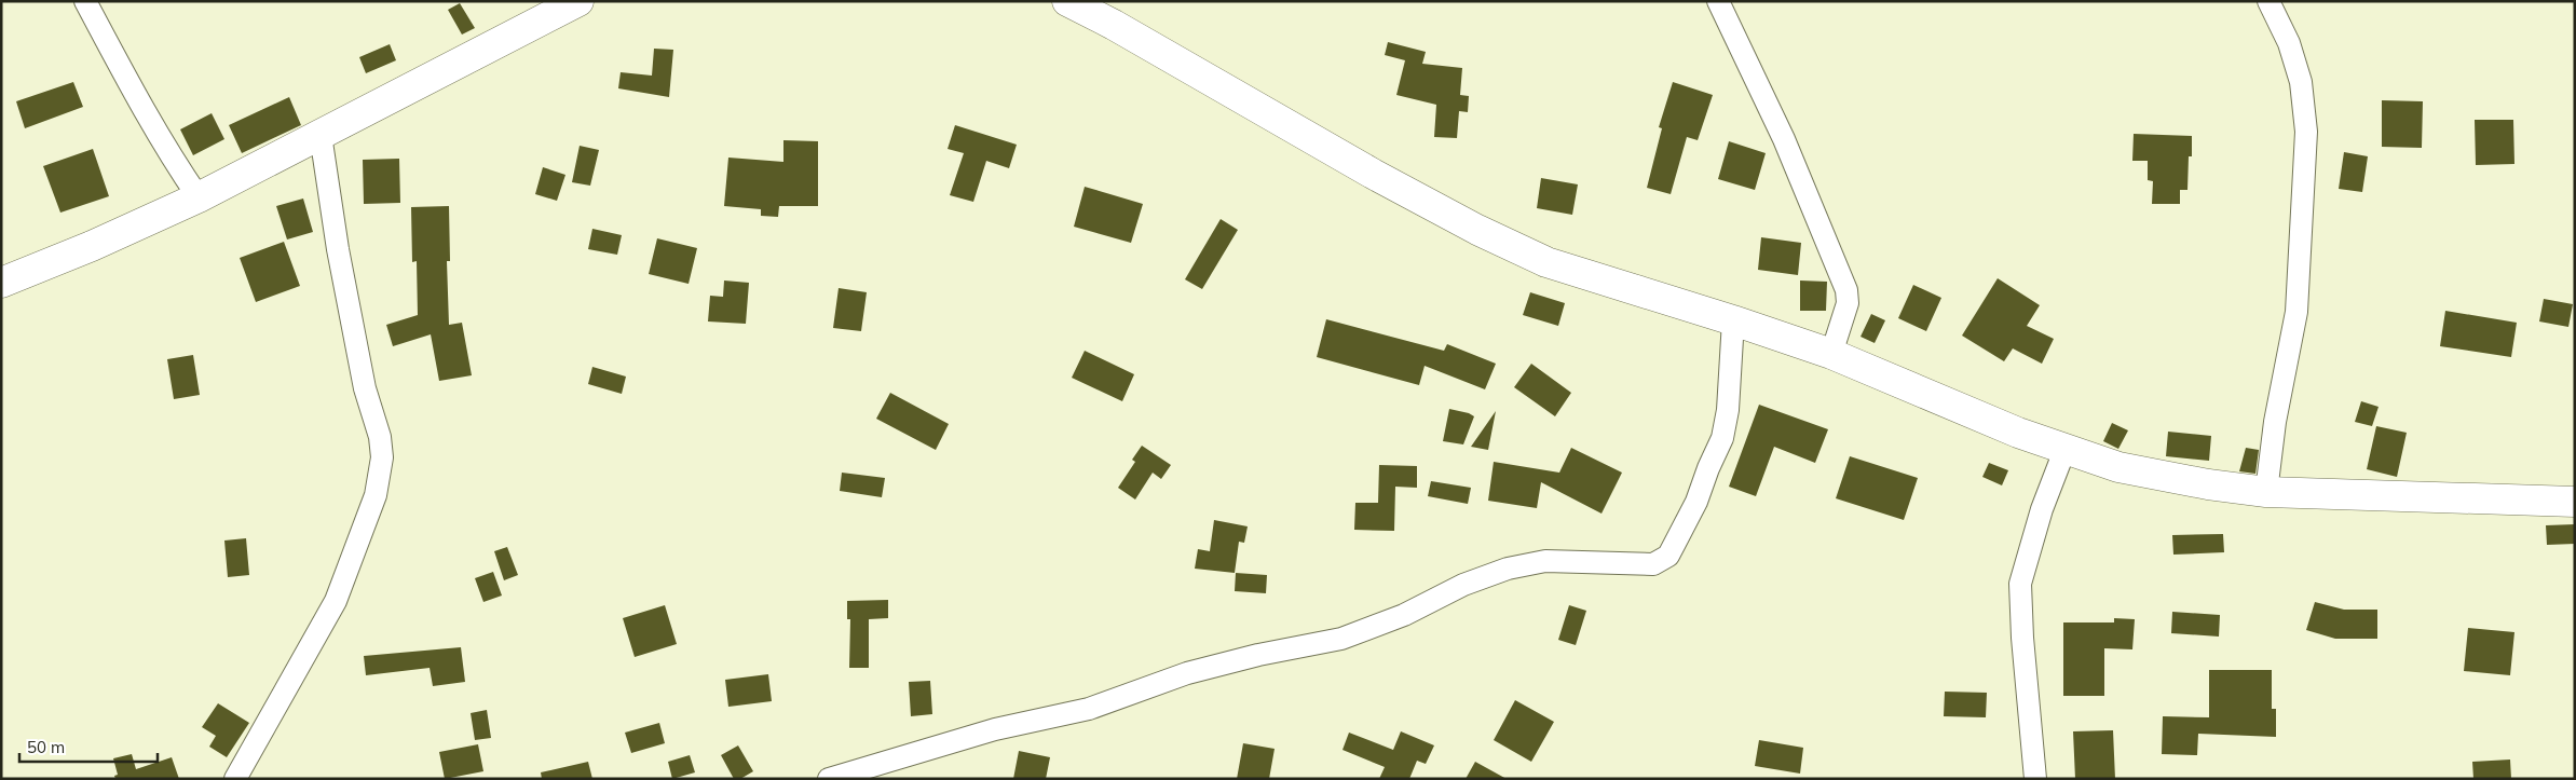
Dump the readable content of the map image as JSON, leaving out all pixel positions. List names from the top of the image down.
{
  "scale_bar": "50 m"
}
